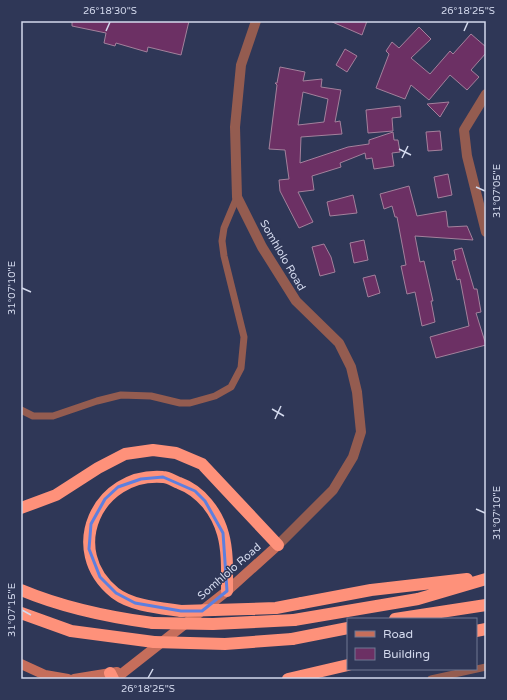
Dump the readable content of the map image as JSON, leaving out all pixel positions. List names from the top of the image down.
{
  "streets": {
    "main road": ["Somhlolo Road"]
  },
  "legend": ["Road", "Building"],
  "coordinates": [
    "26°18'30\"S",
    "26°18'25\"S",
    "31°07'05\"E",
    "31°07'10\"E",
    "31°07'15\"E"
  ]
}
